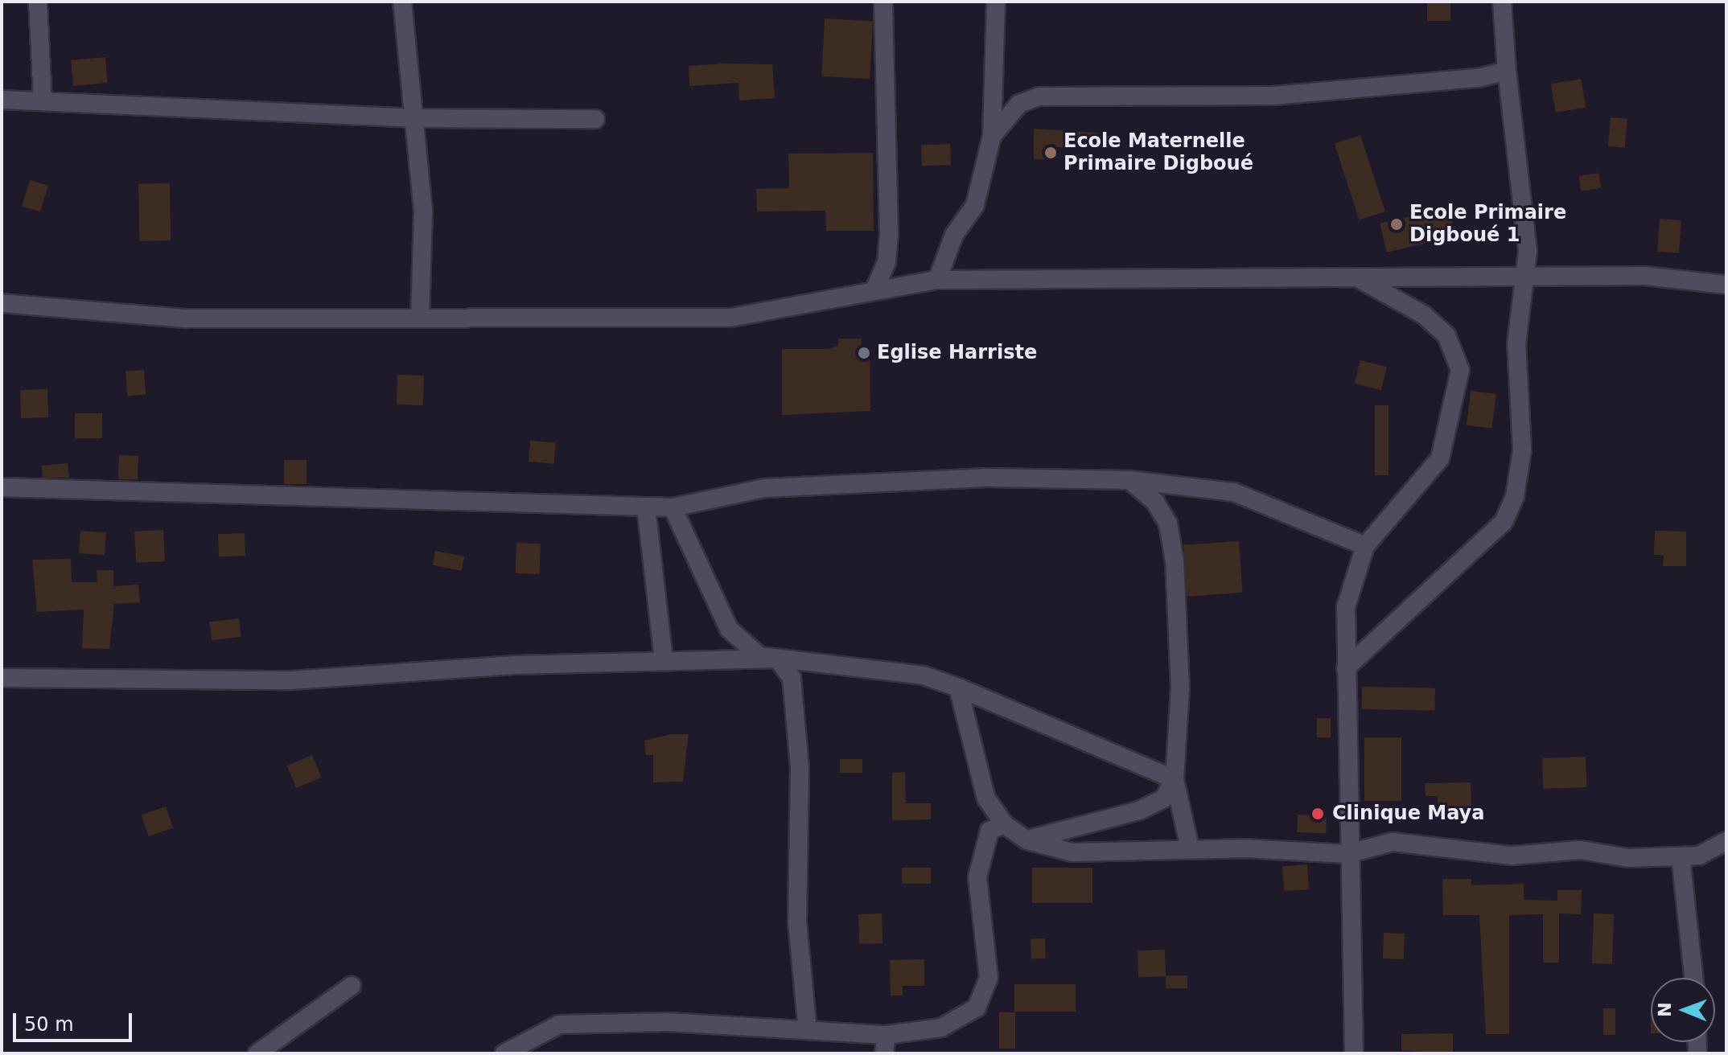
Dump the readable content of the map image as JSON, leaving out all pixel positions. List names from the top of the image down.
{
  "places": [
    "Ecole Maternelle Primaire Digboué",
    "Ecole Primaire Digboué 1",
    "Eglise Harriste",
    "Clinique Maya"
  ],
  "scale_bar": "50 m",
  "north": "left"
}
